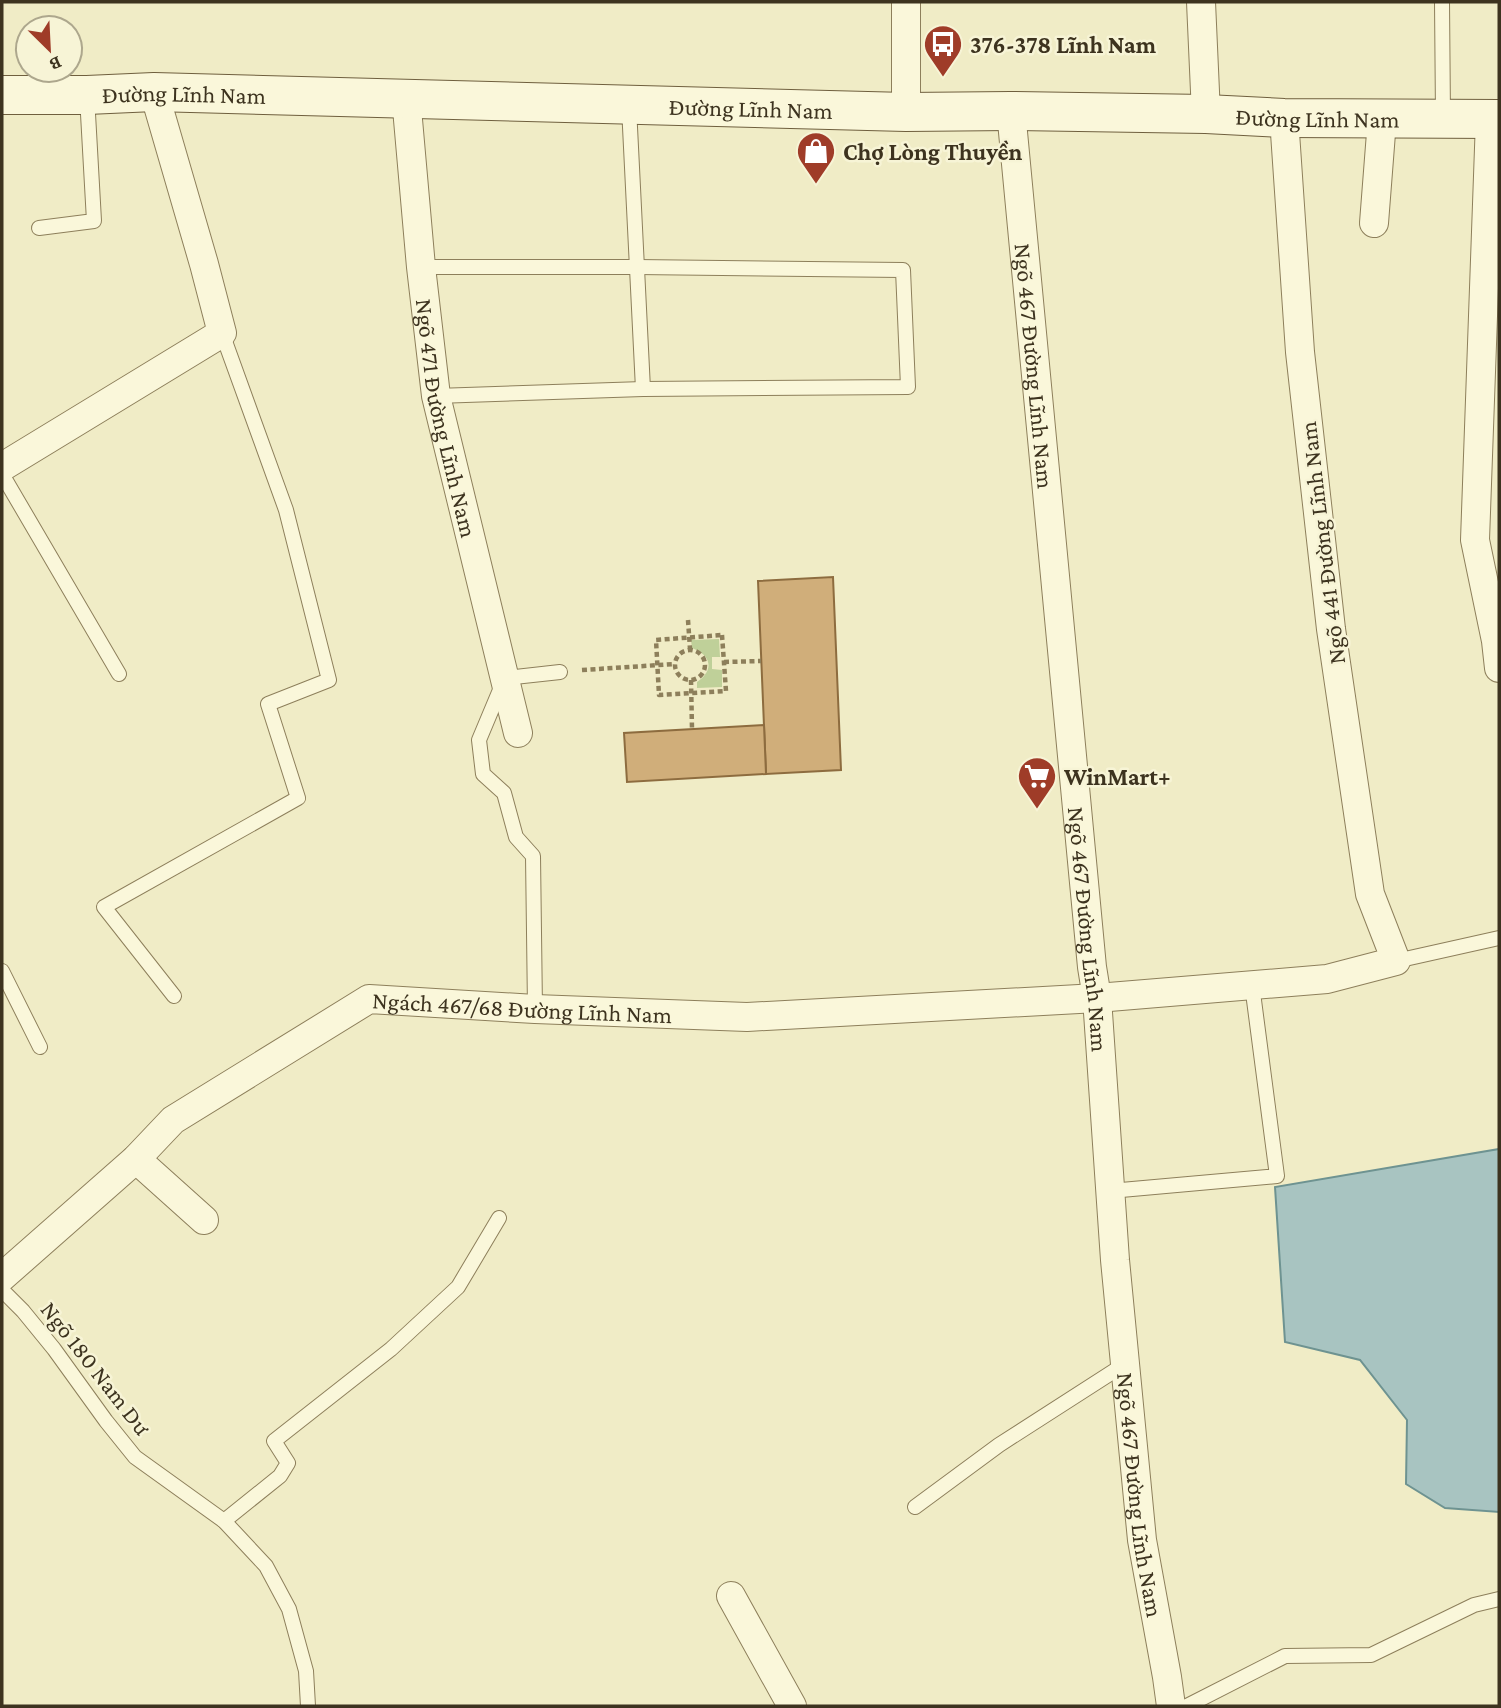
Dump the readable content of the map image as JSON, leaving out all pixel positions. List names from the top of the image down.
{
  "streets": {
    "main road": ["Đường Lĩnh Nam"],
    "street": [
      "Ngõ 467 Đường Lĩnh Nam",
      "Ngõ 471 Đường Lĩnh Nam",
      "Ngõ 441 Đường Lĩnh Nam",
      "Ngách 467/68 Đường Lĩnh Nam"
    ],
    "lane": ["Ngõ 180 Nam Dư"]
  },
  "crossings": [
    ["Đường Lĩnh Nam", "Ngõ 467 Đường Lĩnh Nam"],
    ["Đường Lĩnh Nam", "Ngõ 471 Đường Lĩnh Nam"],
    ["Đường Lĩnh Nam", "Ngõ 441 Đường Lĩnh Nam"],
    ["Ngõ 467 Đường Lĩnh Nam", "Ngách 467/68 Đường Lĩnh Nam"],
    ["Ngõ 441 Đường Lĩnh Nam", "Ngách 467/68 Đường Lĩnh Nam"]
  ],
  "places": {
    "bus stop": ["376-378 Lĩnh Nam"],
    "shop": ["Chợ Lòng Thuyền"],
    "supermarket": ["WinMart+"]
  },
  "north": "bottom right"
}
